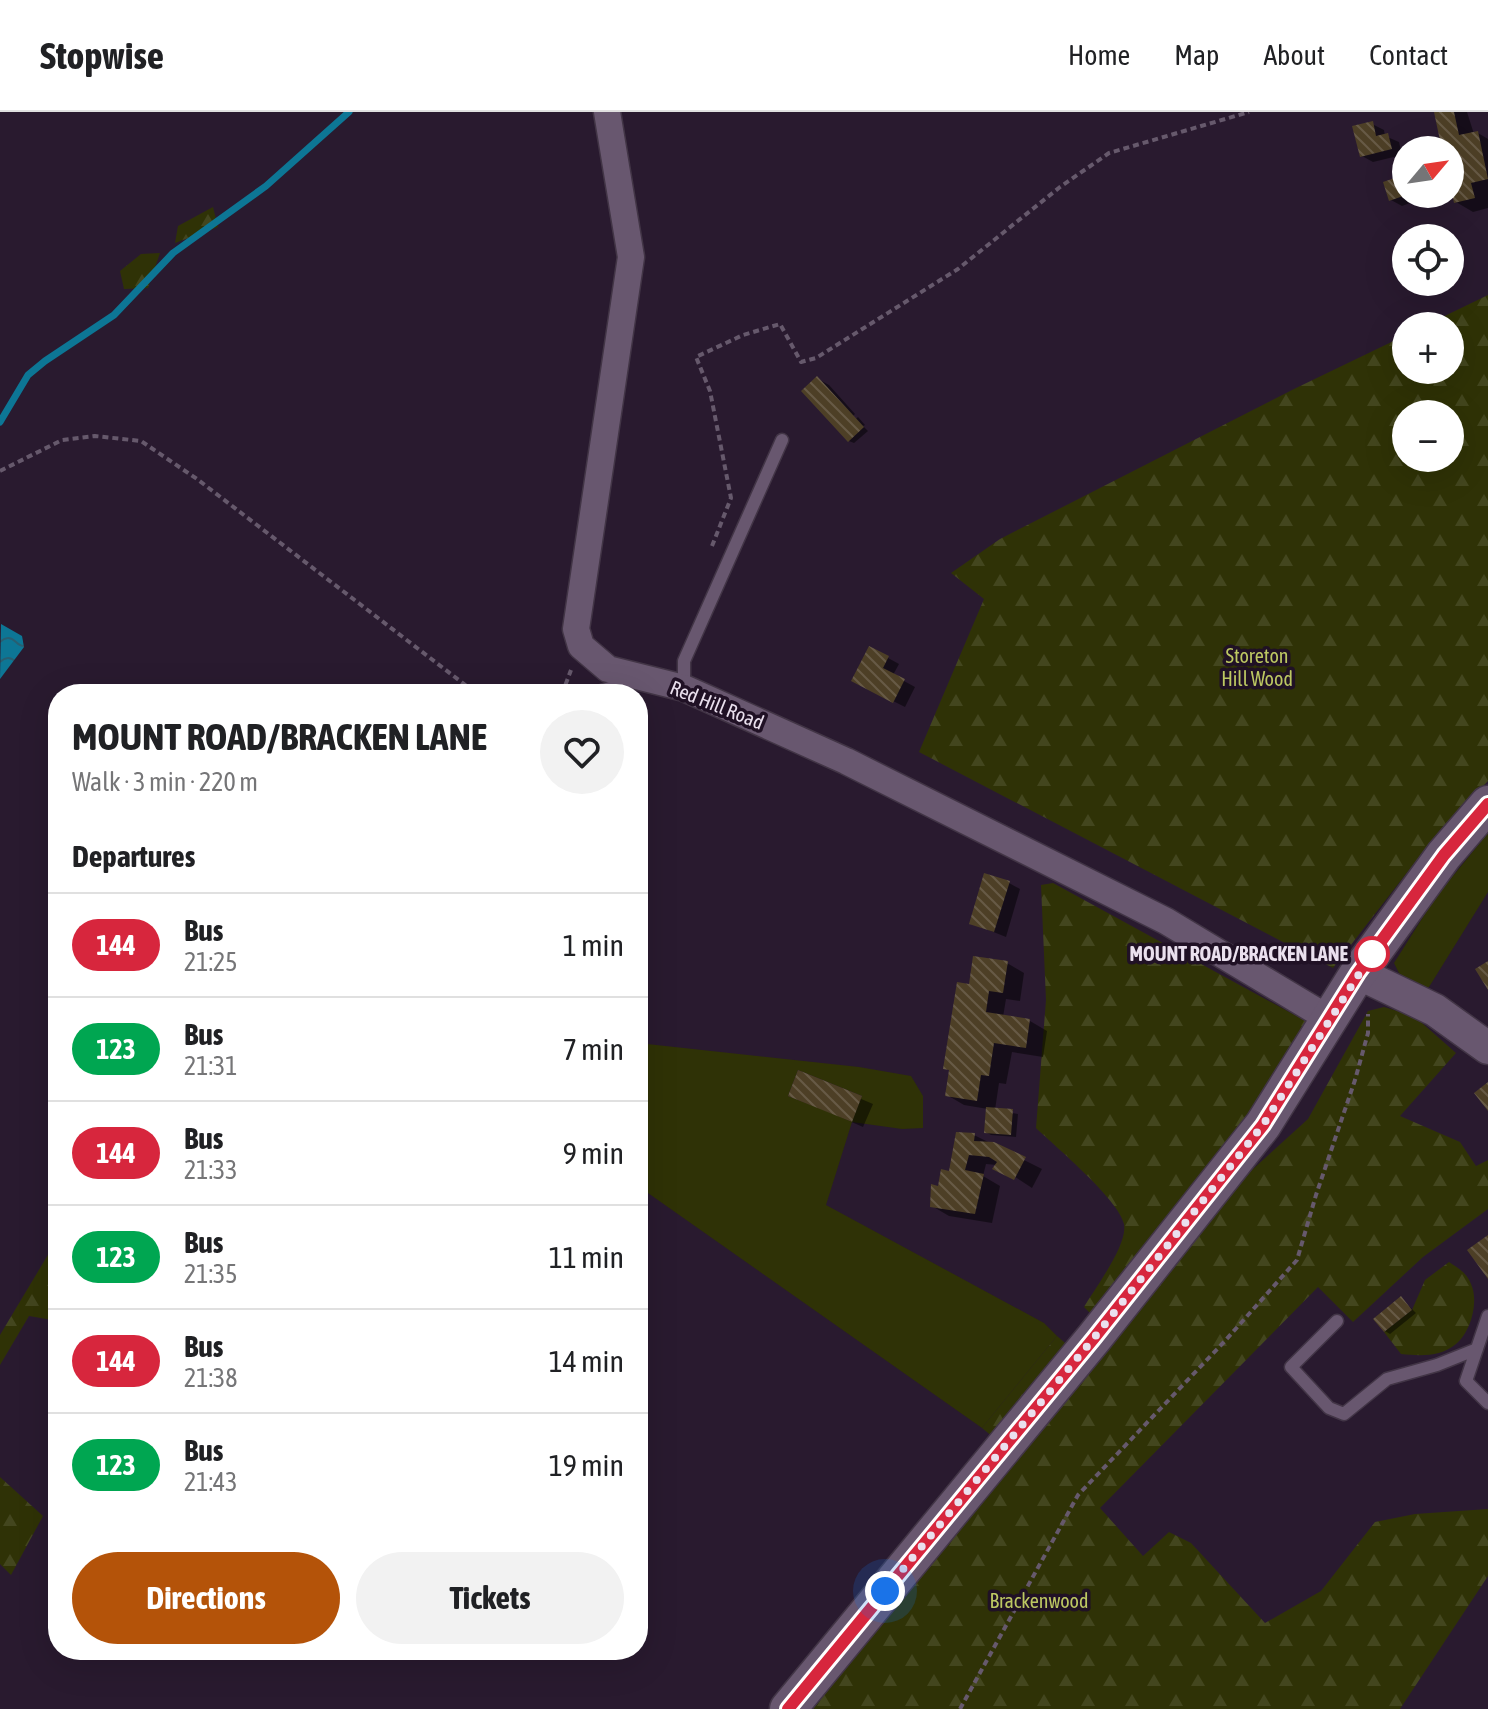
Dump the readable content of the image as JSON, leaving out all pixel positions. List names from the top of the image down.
{
  "streets": {
    "street": ["Red Hill Road"]
  },
  "parks": ["Storeton Hill Wood", "Brackenwood"],
  "places": ["MOUNT ROAD/BRACKEN LANE"],
  "lines": ["bus line 144"],
  "north": "top right",
  "page": {
    "header": "Stopwise",
    "nav": [
      "Home",
      "Map",
      "About",
      "Contact"
    ],
    "map_buttons": ["+", "−"],
    "heading": [
      ["MOUNT ROAD/BRACKEN LANE", "Walk · 3 min · 220 m"],
      "Departures"
    ],
    "list": [
      {
        "mark": "144",
        "name": "Bus",
        "note": "21:25",
        "value": "1 min"
      },
      {
        "mark": "123",
        "name": "Bus",
        "note": "21:31",
        "value": "7 min"
      },
      {
        "mark": "144",
        "name": "Bus",
        "note": "21:33",
        "value": "9 min"
      },
      {
        "mark": "123",
        "name": "Bus",
        "note": "21:35",
        "value": "11 min"
      },
      {
        "mark": "144",
        "name": "Bus",
        "note": "21:38",
        "value": "14 min"
      },
      {
        "mark": "123",
        "name": "Bus",
        "note": "21:43",
        "value": "19 min"
      }
    ],
    "buttons": ["Directions", "Tickets"]
  }
}
